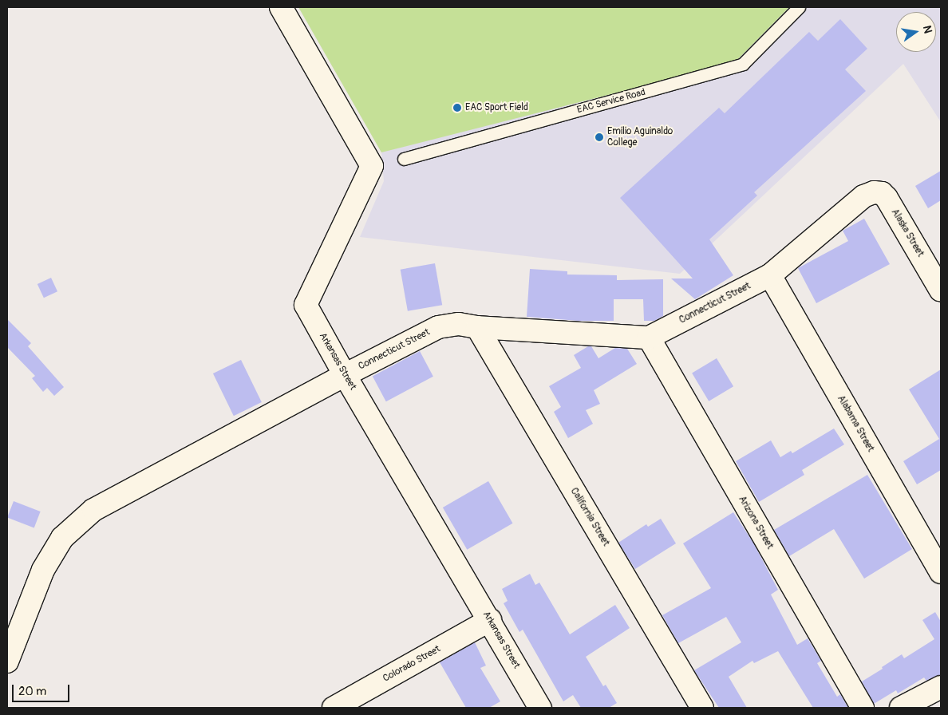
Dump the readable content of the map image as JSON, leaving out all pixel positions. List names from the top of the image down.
{
  "streets": {
    "street": [
      "Alaska Street",
      "Connecticut Street",
      "Arkansas Street",
      "Alabama Street",
      "California Street",
      "Arizona Street",
      "Colorado Street"
    ],
    "lane": ["EAC Service Road"]
  },
  "crossings": [
    ["Alaska Street", "Connecticut Street"],
    ["Connecticut Street", "Arkansas Street"],
    ["Connecticut Street", "Alabama Street"],
    ["Connecticut Street", "California Street"],
    ["Connecticut Street", "Arizona Street"],
    ["Arkansas Street", "Colorado Street"]
  ],
  "places": ["EAC Sport Field", "Emilio Aguinaldo College"],
  "scale_bar": "20 m",
  "north": "right"
}
